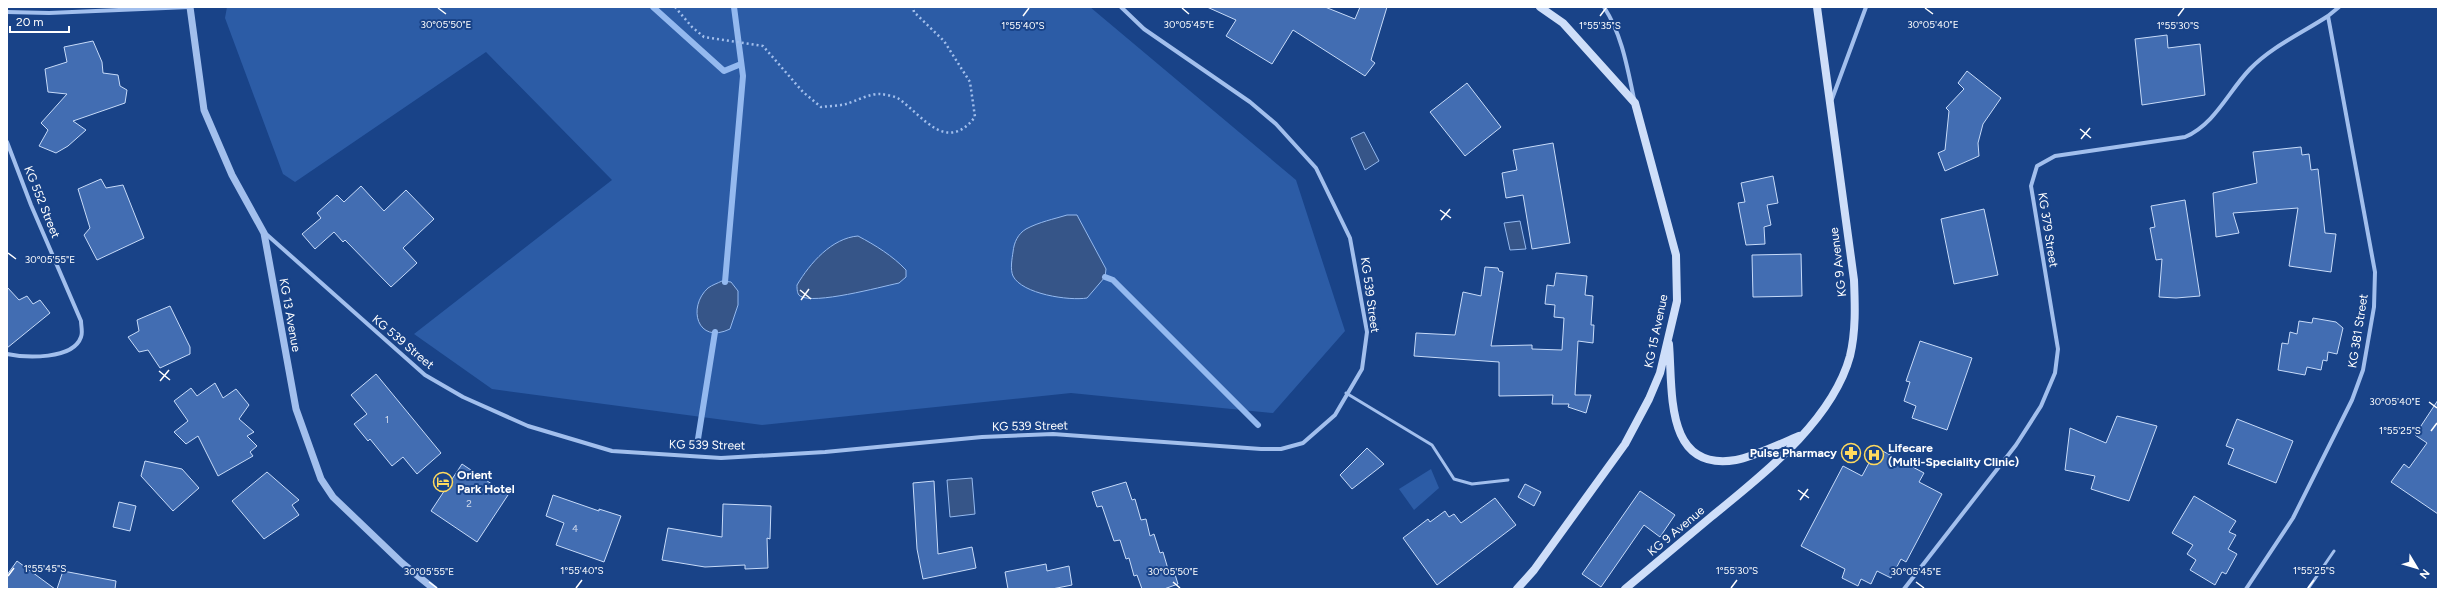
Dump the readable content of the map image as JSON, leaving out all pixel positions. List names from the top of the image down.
{
  "streets": {
    "main road": ["KG 9 Avenue", "KG 15 Avenue"],
    "street": [
      "KG 552 Street",
      "KG 379 Street",
      "KG 539 Street",
      "KG 13 Avenue",
      "KG 381 Street"
    ]
  },
  "crossings": [
    ["KG 379 Street", "KG 381 Street"],
    ["KG 539 Street", "KG 13 Avenue"]
  ],
  "places": {
    "pharmacy": ["Pulse Pharmacy"],
    "hospital": ["Lifecare (Multi-Speciality Clinic)"],
    "hotel": ["Orient Park Hotel"]
  },
  "house_numbers": ["1", "2", "4"],
  "scale_bar": "20 m",
  "north": "bottom right",
  "coordinates": [
    "30°05'50\"E",
    "30°05'45\"E",
    "30°05'40\"E",
    "1°55'40\"S",
    "1°55'35\"S",
    "1°55'30\"S",
    "30°05'55\"E",
    "1°55'25\"S",
    "1°55'45\"S"
  ]
}
